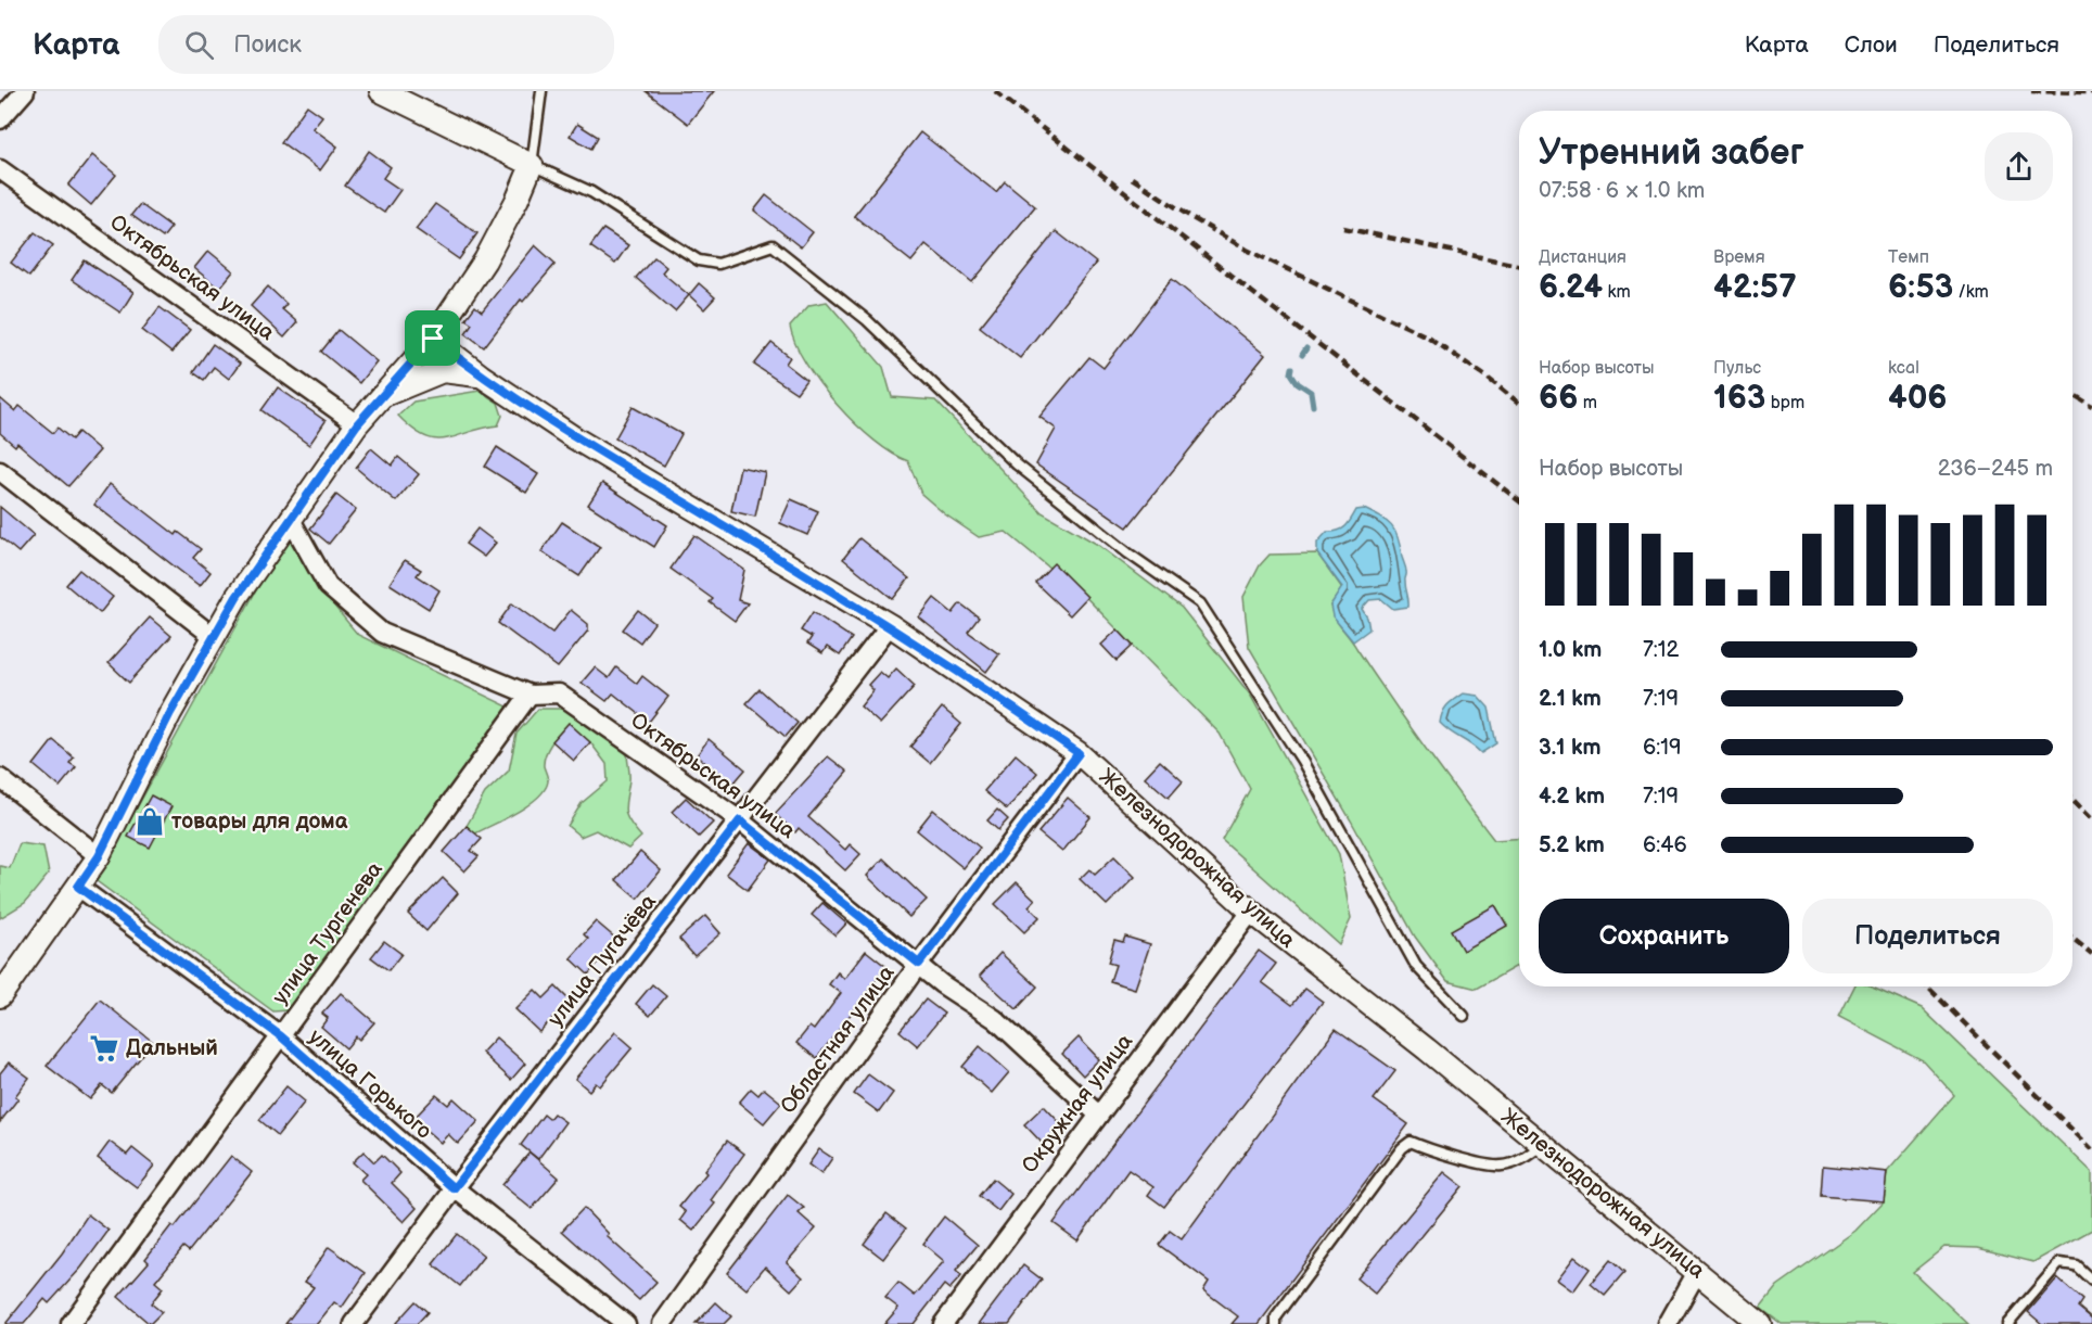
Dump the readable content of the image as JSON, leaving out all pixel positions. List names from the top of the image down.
{
  "streets": {
    "street": [
      "Октябрьская улица",
      "Железнодорожная улица",
      "улица Тургенева",
      "улица Пугачёва",
      "Областная улица",
      "улица Горького",
      "Окружная улица"
    ]
  },
  "crossings": [
    ["Октябрьская улица", "улица Тургенева"],
    ["Октябрьская улица", "улица Пугачёва"],
    ["Октябрьская улица", "Областная улица"],
    ["Октябрьская улица", "Окружная улица"],
    ["Железнодорожная улица", "улица Пугачёва"],
    ["Железнодорожная улица", "Областная улица"],
    ["Железнодорожная улица", "Окружная улица"],
    ["улица Тургенева", "улица Горького"],
    ["улица Пугачёва", "улица Горького"]
  ],
  "places": {
    "shop": ["товары для дома"],
    "supermarket": ["Дальный"]
  },
  "page": {
    "header": "Карта",
    "search": "Поиск",
    "nav": ["Карта", "Слои", "Поделиться"],
    "heading": ["Утренний забег", "07:58 · 6 × 1.0 km"],
    "stats": [
      ["Дистанция", "6.24 km"],
      ["Время", "42:57"],
      ["Темп", "6:53 /km"],
      ["Набор высоты", "66 m"],
      ["Пульс", "163 bpm"],
      ["kcal", "406"]
    ],
    "chart": ["Набор высоты", "236–245 m"],
    "list": [
      {
        "name": "1.0 km",
        "note": "7:12"
      },
      {
        "name": "2.1 km",
        "note": "7:19"
      },
      {
        "name": "3.1 km",
        "note": "6:19"
      },
      {
        "name": "4.2 km",
        "note": "7:19"
      },
      {
        "name": "5.2 km",
        "note": "6:46"
      }
    ],
    "buttons": ["Сохранить", "Поделиться"]
  }
}
